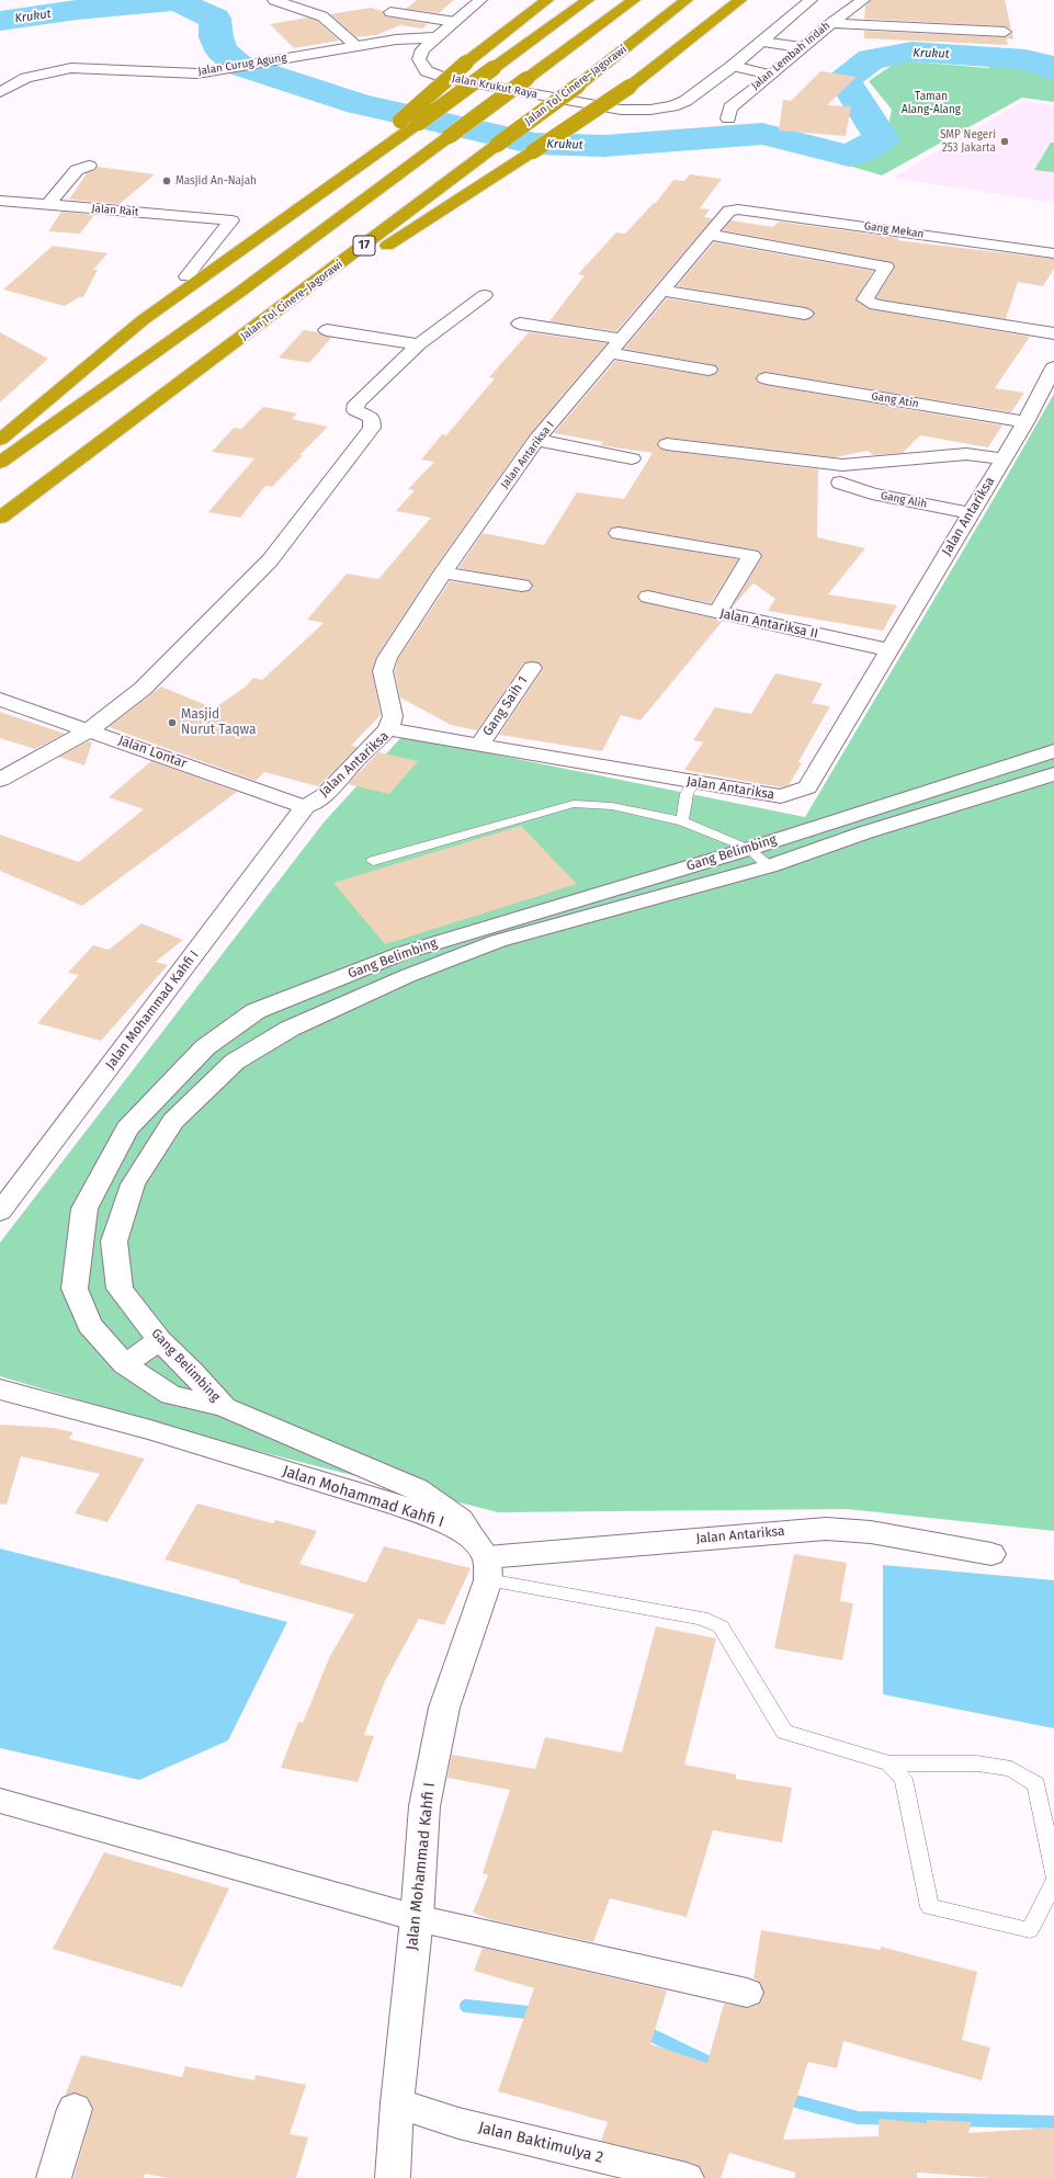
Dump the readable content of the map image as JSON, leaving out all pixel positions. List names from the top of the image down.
{
  "streets": {
    "highway": ["Jalan Tol Cinere–Jagorawi", "17"],
    "street": [
      "Jalan Lembah Indah",
      "Jalan Curug Agung",
      "Jalan Krukut Raya",
      "Jalan Rait",
      "Gang Mekan",
      "Gang Atin",
      "Jalan Antariksa I",
      "Gang Alih",
      "Jalan Antariksa",
      "Jalan Antariksa II",
      "Gang Saih 1",
      "Jalan Lontar",
      "Gang Belimbing",
      "Jalan Mohammad Kahfi I",
      "Jalan Baktimulya 2"
    ]
  },
  "crossings": [
    ["Jalan Curug Agung", "Jalan Krukut Raya"],
    ["Gang Mekan", "Jalan Antariksa I"],
    ["Gang Atin", "Jalan Antariksa"],
    ["Jalan Antariksa I", "Jalan Antariksa"],
    ["Gang Alih", "Jalan Antariksa"],
    ["Jalan Antariksa", "Jalan Antariksa II"],
    ["Jalan Antariksa", "Gang Saih 1"],
    ["Jalan Antariksa", "Jalan Lontar"],
    ["Jalan Antariksa", "Gang Belimbing"],
    ["Jalan Antariksa", "Jalan Mohammad Kahfi I"],
    ["Jalan Lontar", "Jalan Mohammad Kahfi I"],
    ["Gang Belimbing", "Jalan Mohammad Kahfi I"],
    ["Jalan Mohammad Kahfi I", "Jalan Baktimulya 2"]
  ],
  "water": ["Krukut"],
  "parks": ["Taman Alang-Alang"],
  "places": ["SMP Negeri 253 Jakarta", "Masjid An-Najah", "Masjid Nurut Taqwa"]
}
